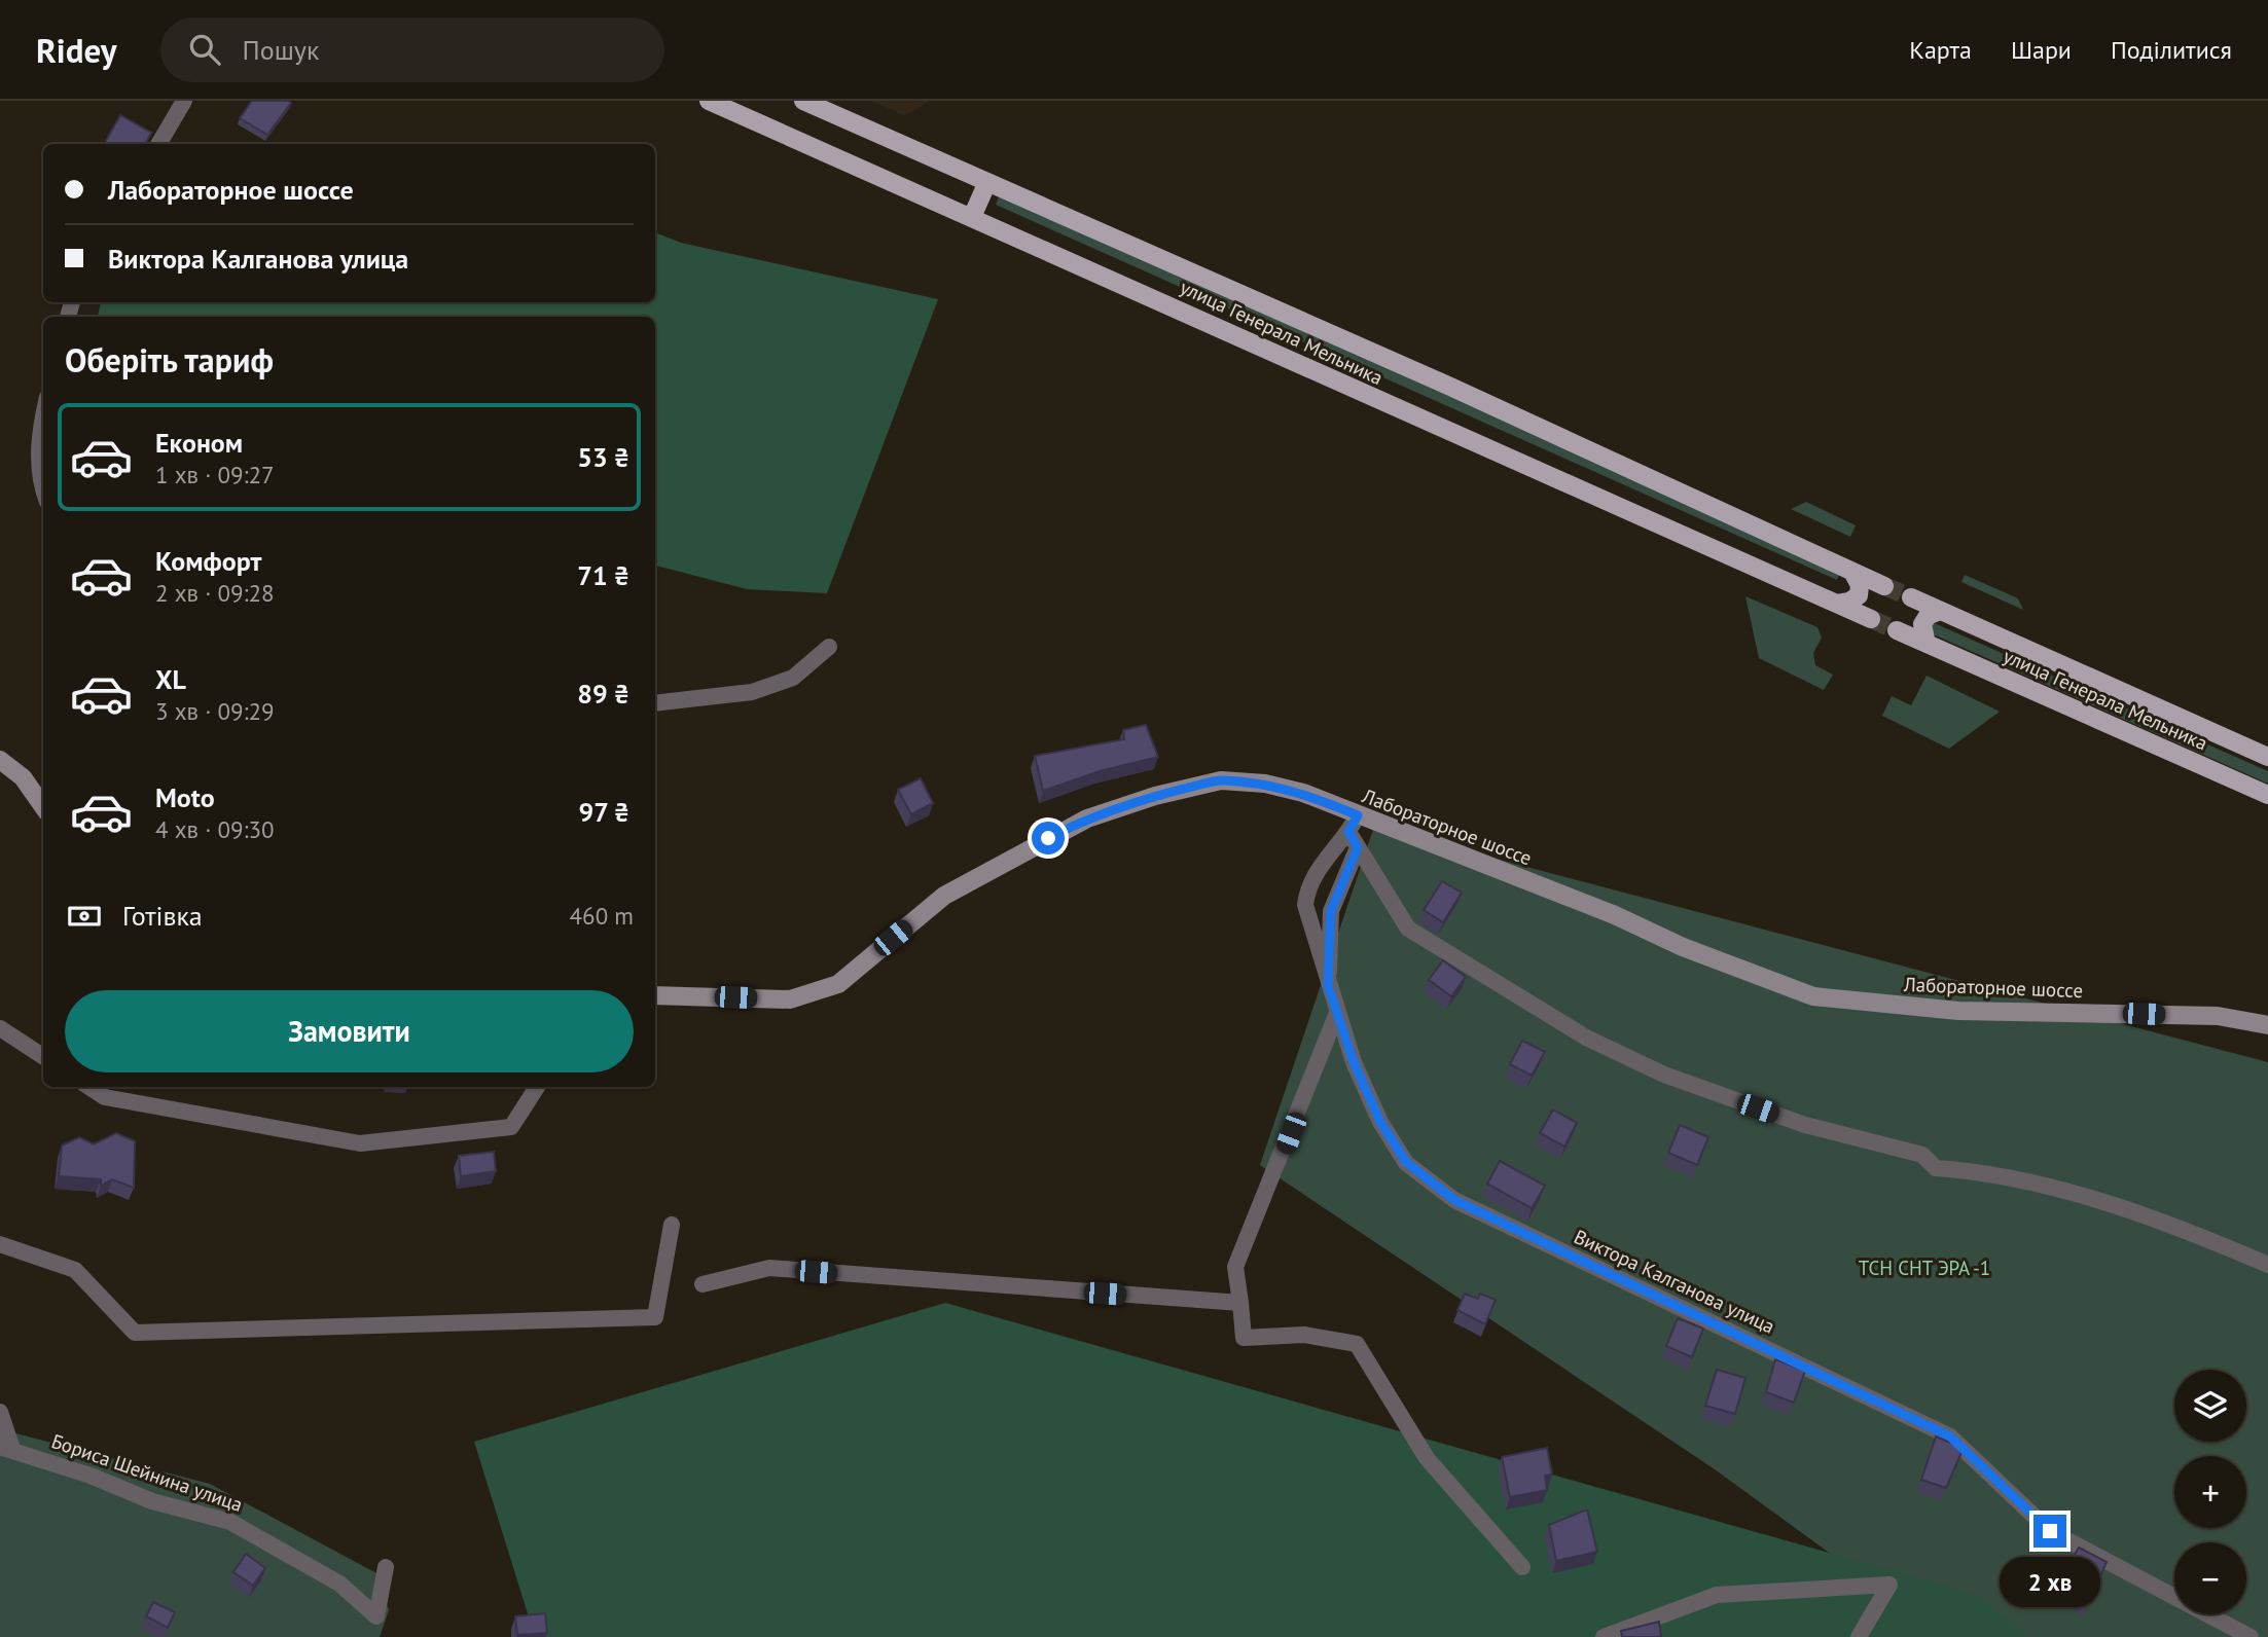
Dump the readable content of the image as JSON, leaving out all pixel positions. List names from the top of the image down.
{
  "streets": {
    "main road": ["улица Генерала Мельника", "Лабораторное шоссе"],
    "street": ["Виктора Калганова улица", "Бориса Шейнина улица"]
  },
  "crossings": [
    ["Лабораторное шоссе", "Виктора Калганова улица"]
  ],
  "parks": ["ТСН СНТ ЭРА -1"],
  "page": {
    "header": "Ridey",
    "search": "Пошук",
    "nav": ["Карта", "Шари", "Поділитися"],
    "banner": ["Лабораторное шоссе", "Виктора Калганова улица"],
    "heading": "Оберіть тариф",
    "list": [
      {
        "name": "Економ",
        "note": "1 хв · 09:27",
        "value": "53 ₴"
      },
      {
        "name": "Комфорт",
        "note": "2 хв · 09:28",
        "value": "71 ₴"
      },
      {
        "name": "XL",
        "note": "3 хв · 09:29",
        "value": "89 ₴"
      },
      {
        "name": "Moto",
        "note": "4 хв · 09:30",
        "value": "97 ₴"
      }
    ],
    "pay": ["Готівка", "460 m"],
    "buttons": "Замовити",
    "map_buttons": ["+", "−"],
    "bubble": "2 хв"
  }
}
